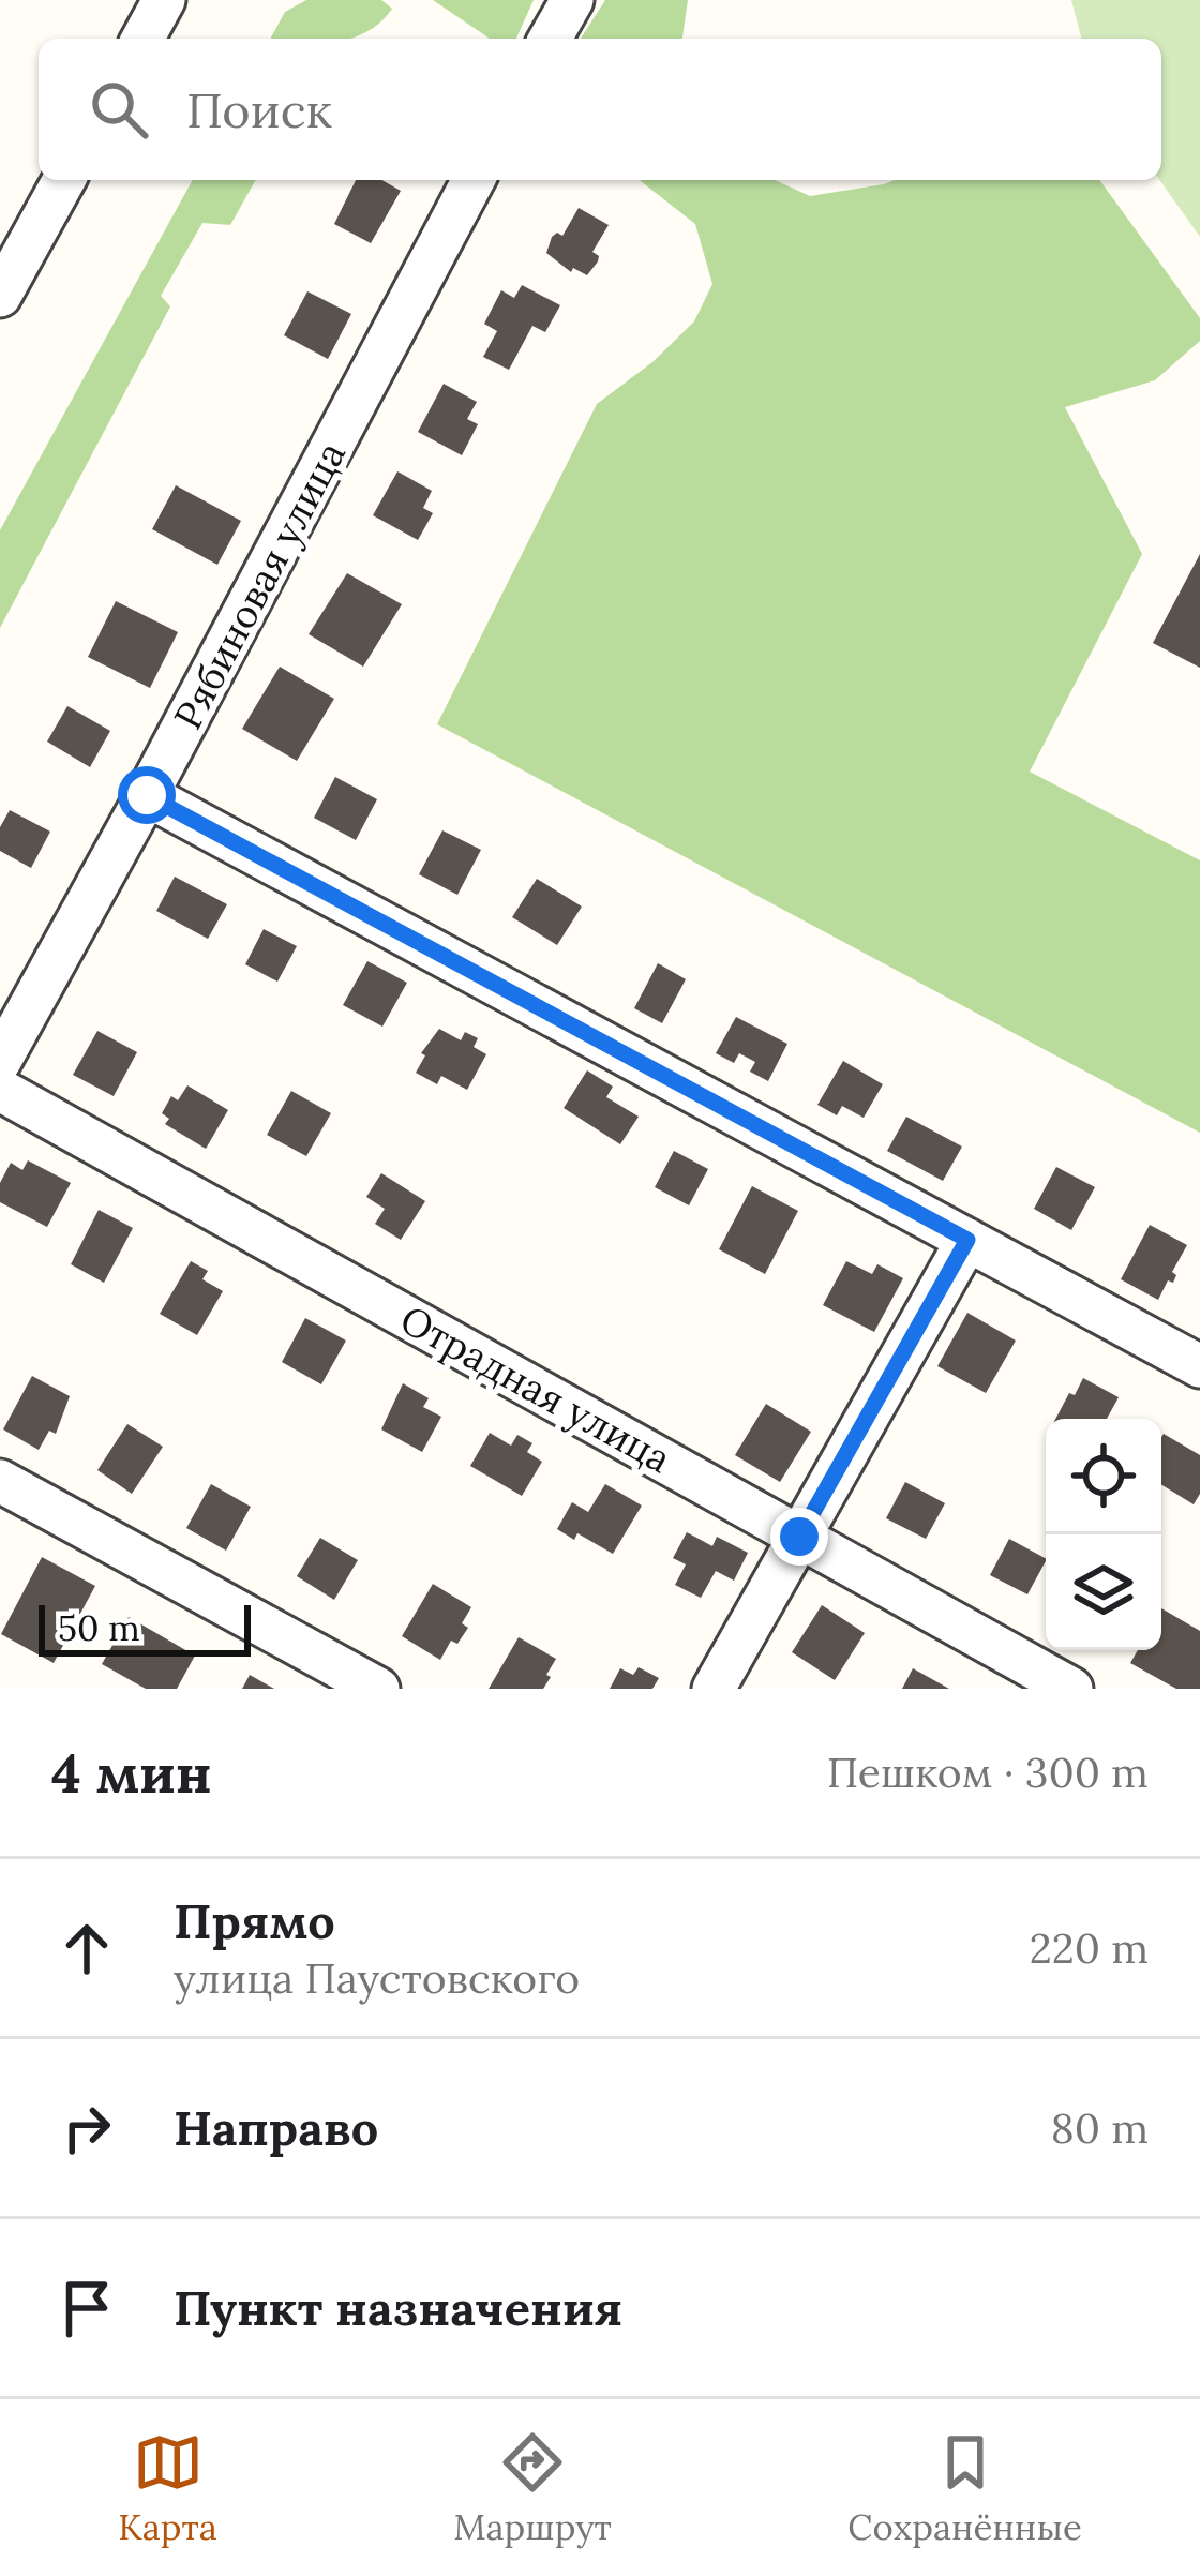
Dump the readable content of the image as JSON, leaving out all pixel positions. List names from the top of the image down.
{
  "streets": {
    "street": ["Рябиновая улица", "Отрадная улица"]
  },
  "scale_bar": "50 m",
  "page": {
    "search": "Поиск",
    "scale": "50 m",
    "heading": ["4 мин", "Пешком · 300 m"],
    "list": [
      ["Прямо", "улица Паустовского", "220 m"],
      ["Направо", "80 m"],
      "Пункт назначения"
    ],
    "nav": ["Карта", "Маршрут", "Сохранённые"]
  }
}
